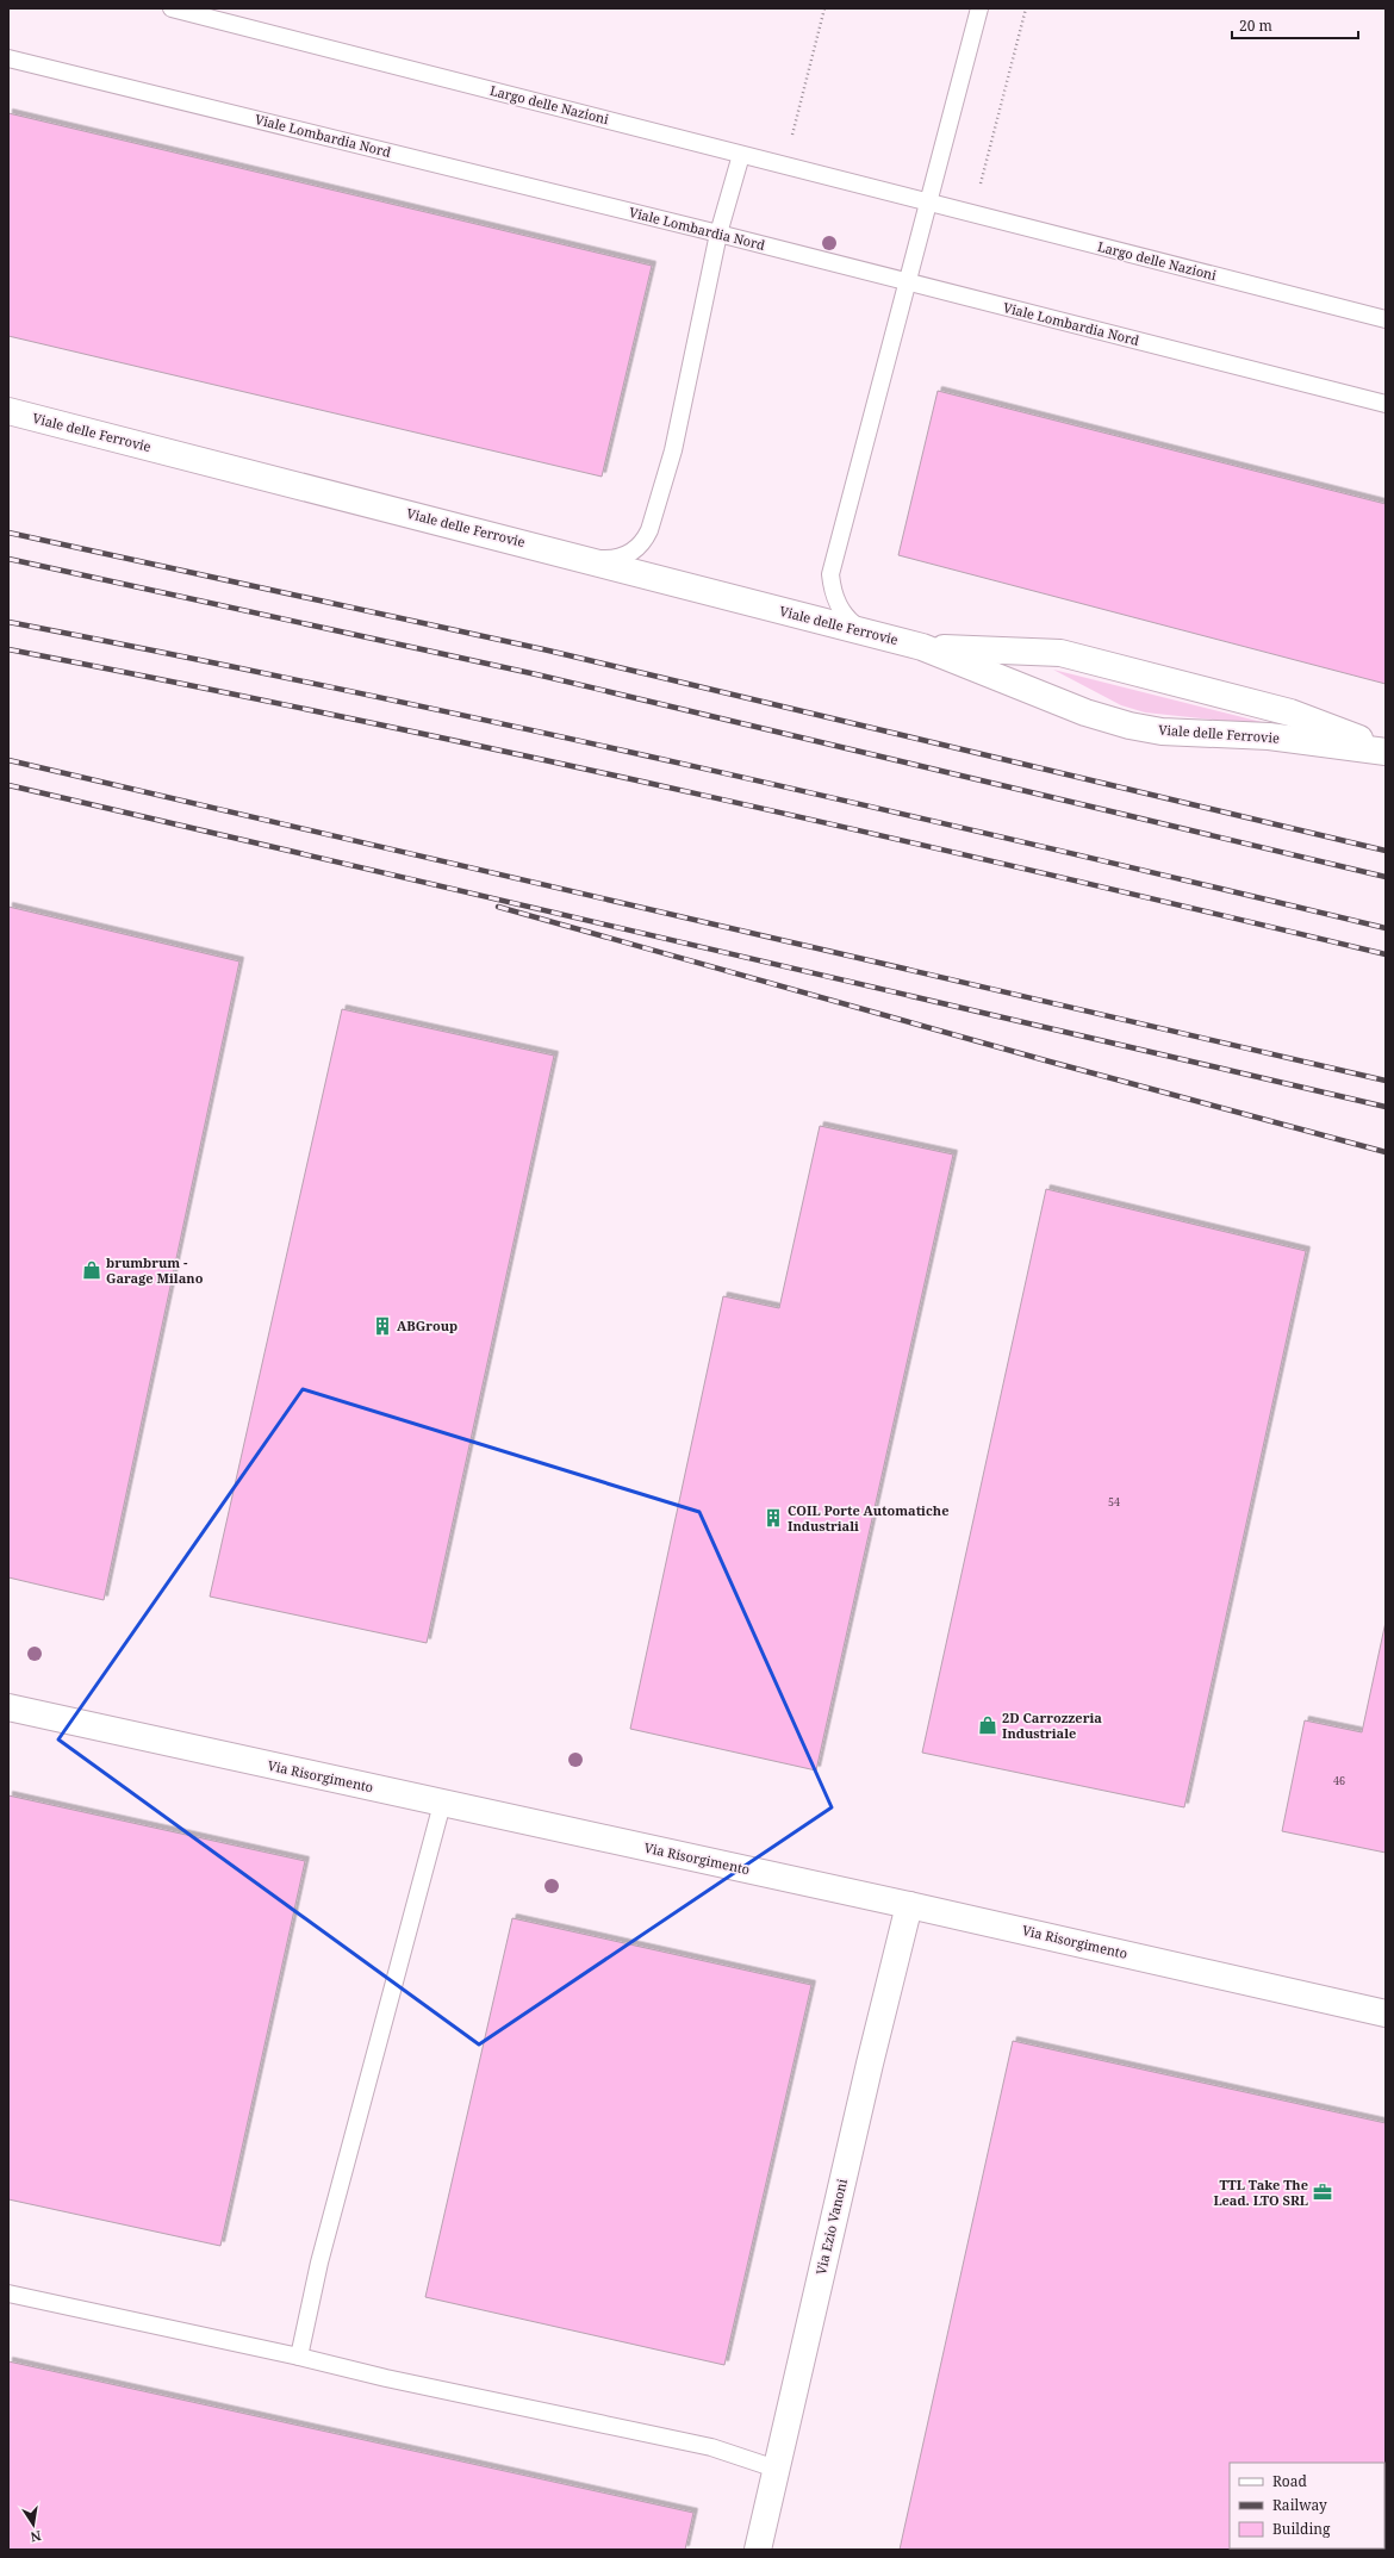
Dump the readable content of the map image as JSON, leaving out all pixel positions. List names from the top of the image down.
{
  "streets": {
    "street": ["Viale delle Ferrovie", "Via Risorgimento", "Via Ezio Vanoni"],
    "lane": ["Largo delle Nazioni", "Viale Lombardia Nord"]
  },
  "crossings": [
    ["Via Risorgimento", "Via Ezio Vanoni"]
  ],
  "places": {
    "shop": ["brumbrum - Garage Milano", "2D Carrozzeria Industriale"],
    "building": ["ABGroup", "COIL Porte Automatiche Industriali"],
    "office": ["TTL Take The Lead. LTO SRL"]
  },
  "house_numbers": ["54", "46"],
  "legend": ["Road", "Railway", "Building"],
  "scale_bar": "20 m",
  "north": "bottom"
}
